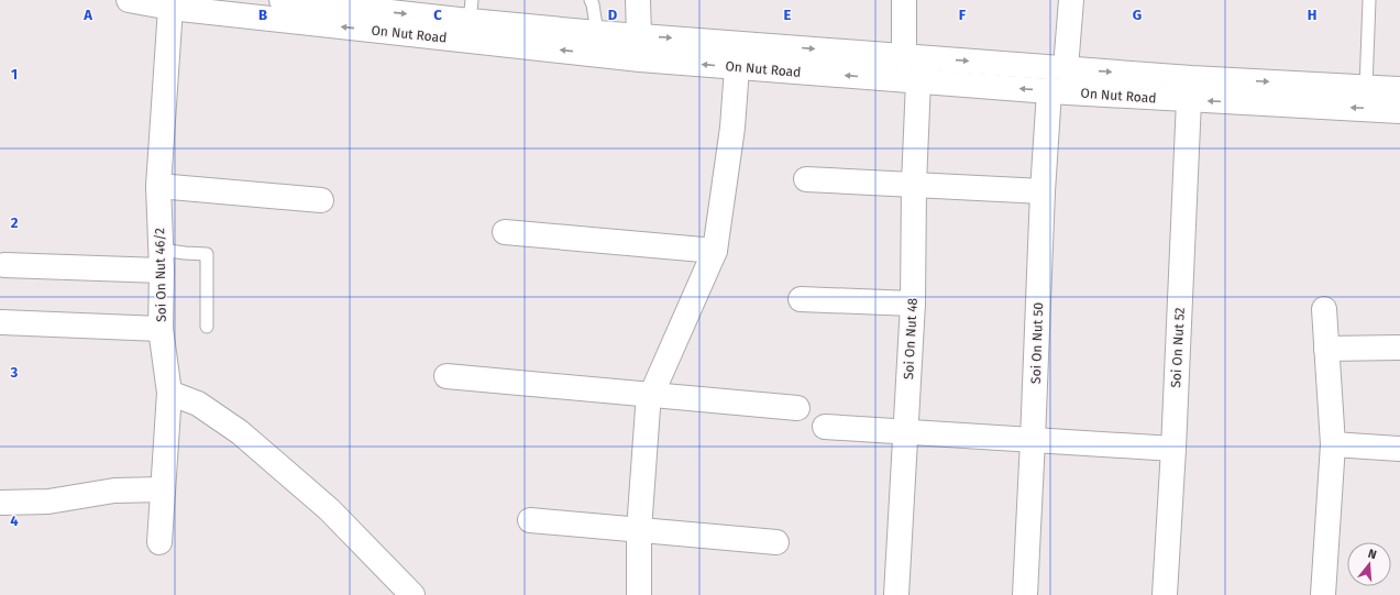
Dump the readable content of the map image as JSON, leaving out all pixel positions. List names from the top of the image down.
{
  "streets": {
    "street": [
      "On Nut Road",
      "Soi On Nut 46/2",
      "Soi On Nut 48",
      "Soi On Nut 50",
      "Soi On Nut 52"
    ]
  },
  "crossings": [
    ["On Nut Road", "Soi On Nut 46/2"],
    ["On Nut Road", "Soi On Nut 48"],
    ["On Nut Road", "Soi On Nut 50"],
    ["On Nut Road", "Soi On Nut 52"]
  ],
  "north": "top",
  "grid": {
    "columns": [
      "A",
      "B",
      "C",
      "D",
      "E",
      "F",
      "G",
      "H"
    ],
    "rows": [
      "1",
      "2",
      "3",
      "4"
    ]
  }
}
